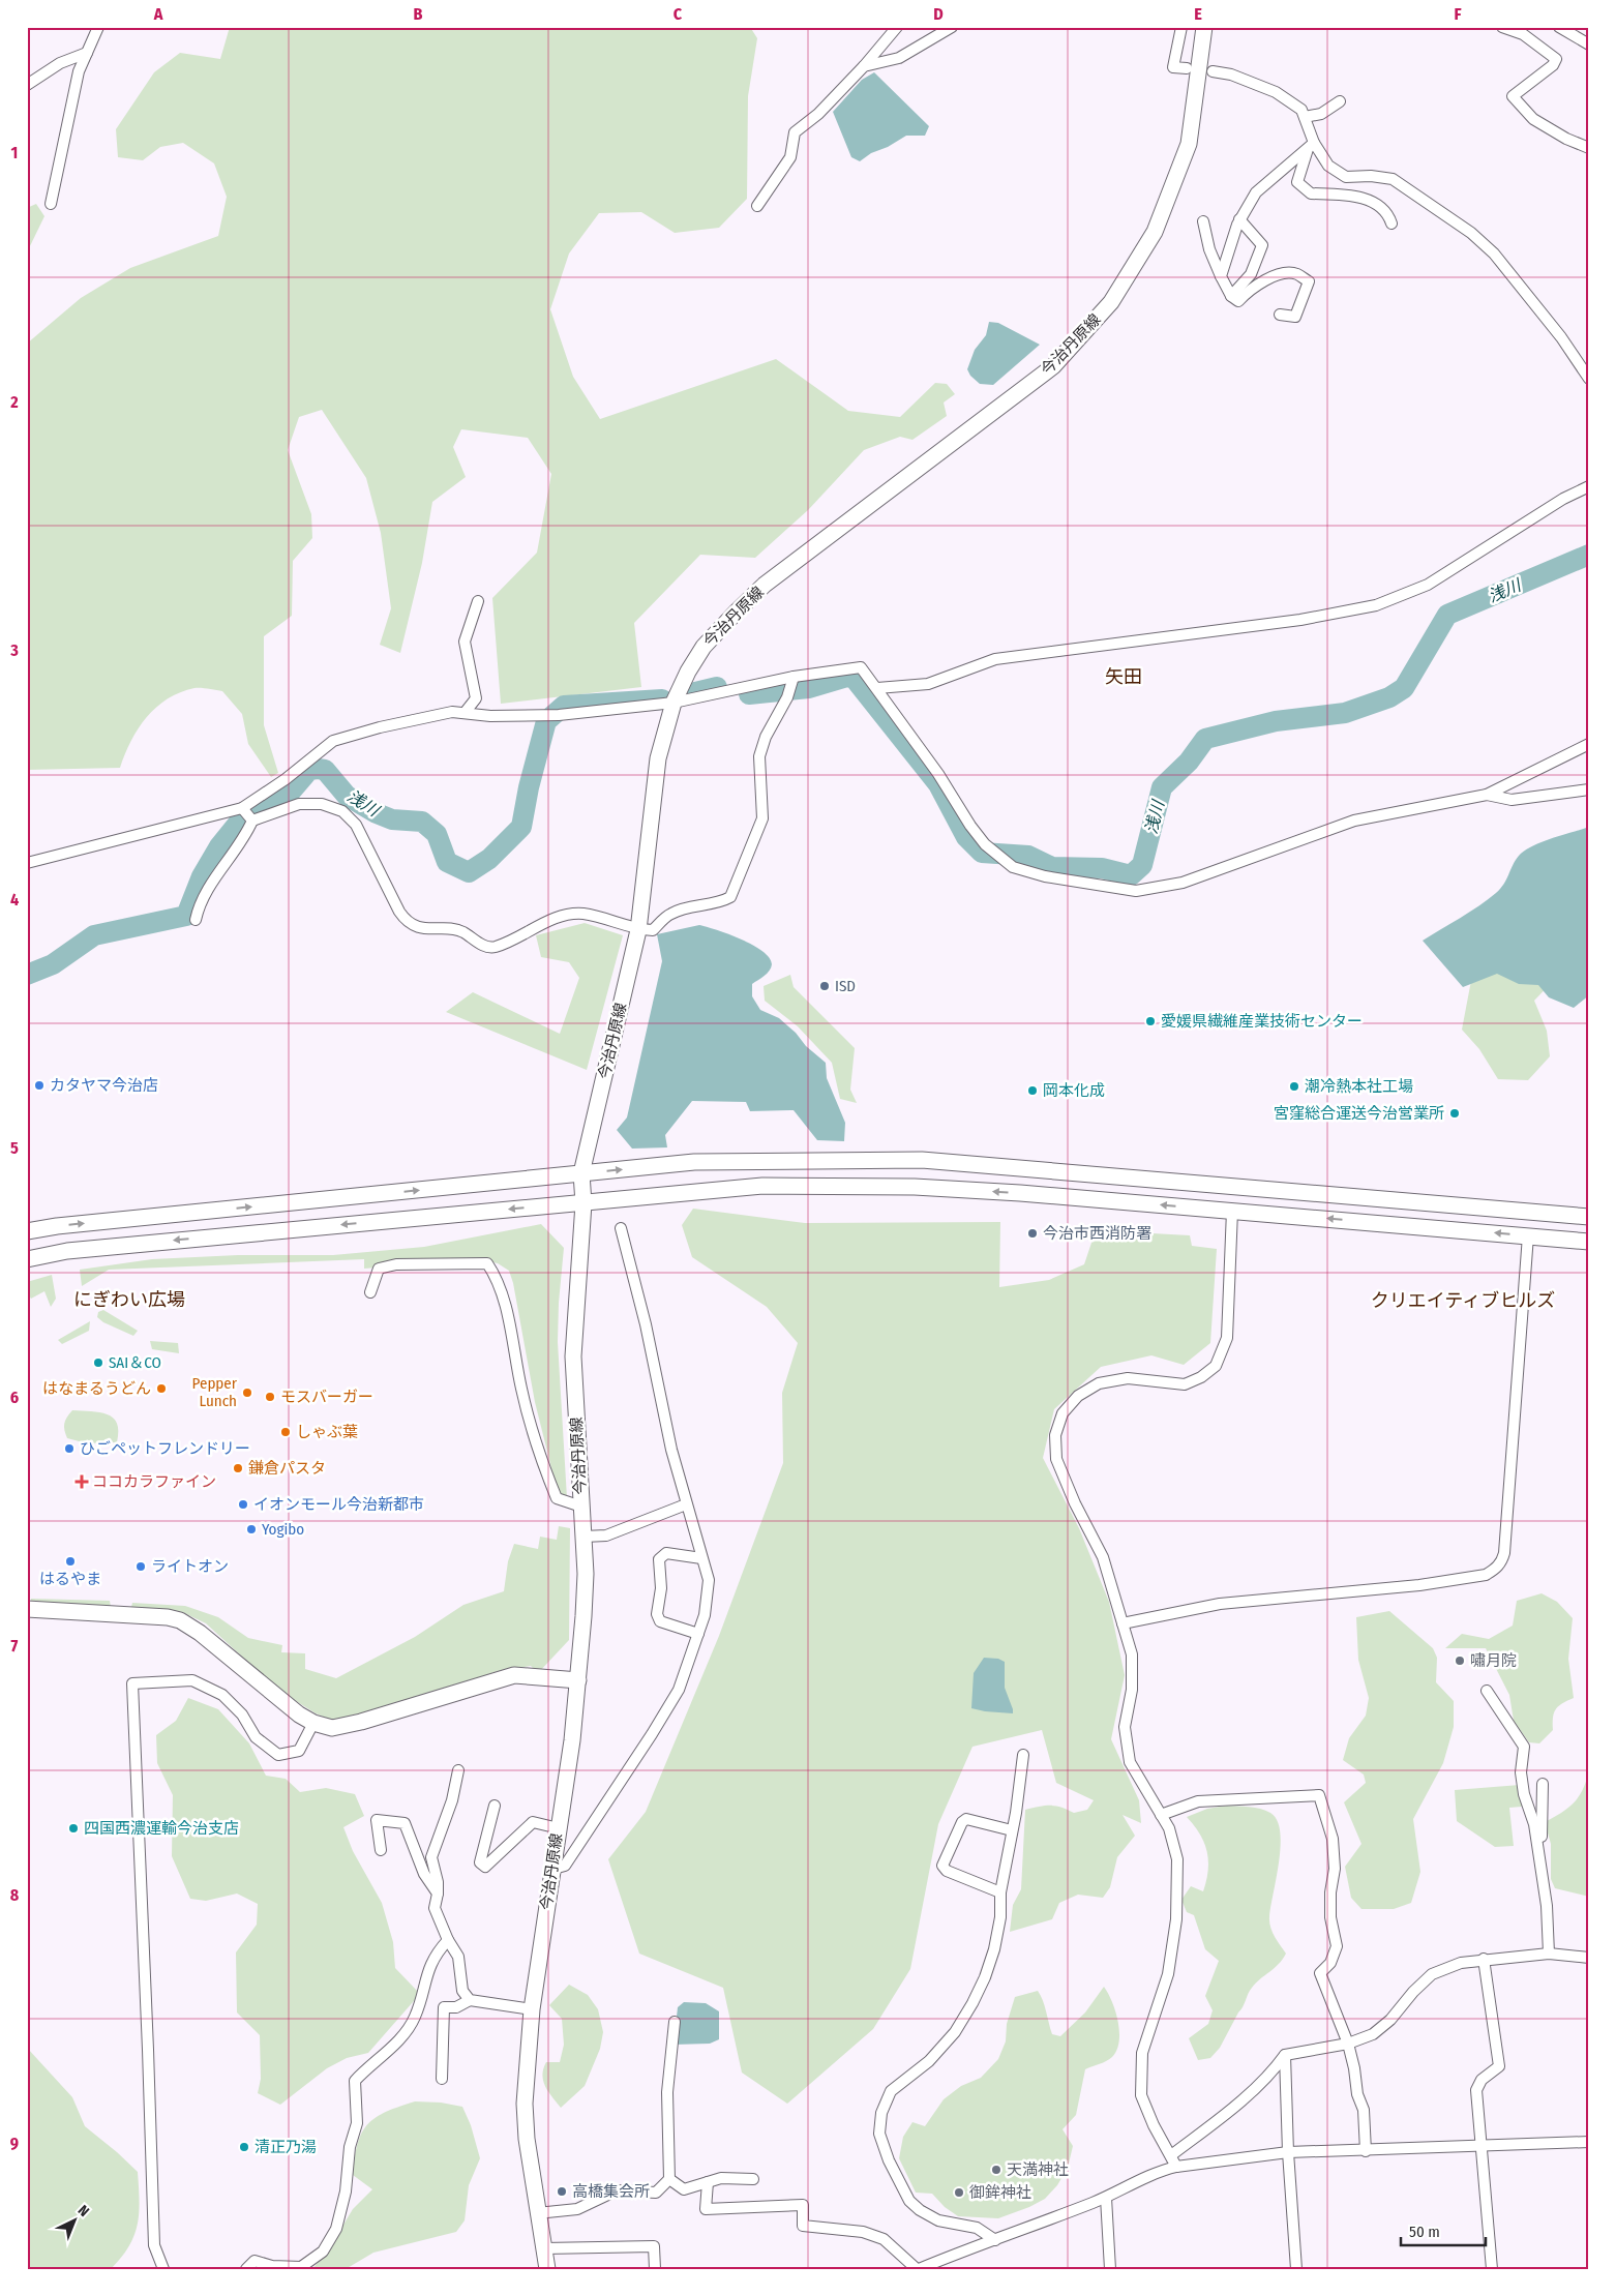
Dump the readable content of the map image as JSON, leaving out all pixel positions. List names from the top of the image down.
{
  "streets": {
    "street": ["今治丹原線"]
  },
  "districts": ["矢田", "にぎわい広場", "クリエイティブヒルズ"],
  "water": ["浅川"],
  "places": {
    "other": [
      "ISD",
      "愛媛県繊維産業技術センター",
      "カタヤマ今治店",
      "潮冷熱本社工場",
      "岡本化成",
      "宮窪総合運送今治営業所",
      "今治市西消防署",
      "SAI＆CO",
      "はなまるうどん",
      "Pepper Lunch",
      "モスバーガー",
      "しゃぶ葉",
      "ひごペットフレンドリー",
      "鎌倉パスタ",
      "イオンモール今治新都市",
      "Yogibo",
      "はるやま",
      "ライトオン",
      "嘯月院",
      "四国西濃運輸今治支店",
      "清正乃湯",
      "天満神社",
      "高橋集会所",
      "御鉾神社"
    ],
    "health": ["ココカラファイン"]
  },
  "scale_bar": "50 m",
  "north": "top right",
  "grid": {
    "columns": [
      "A",
      "B",
      "C",
      "D",
      "E",
      "F"
    ],
    "rows": [
      "1",
      "2",
      "3",
      "4",
      "5",
      "6",
      "7",
      "8",
      "9"
    ]
  }
}
